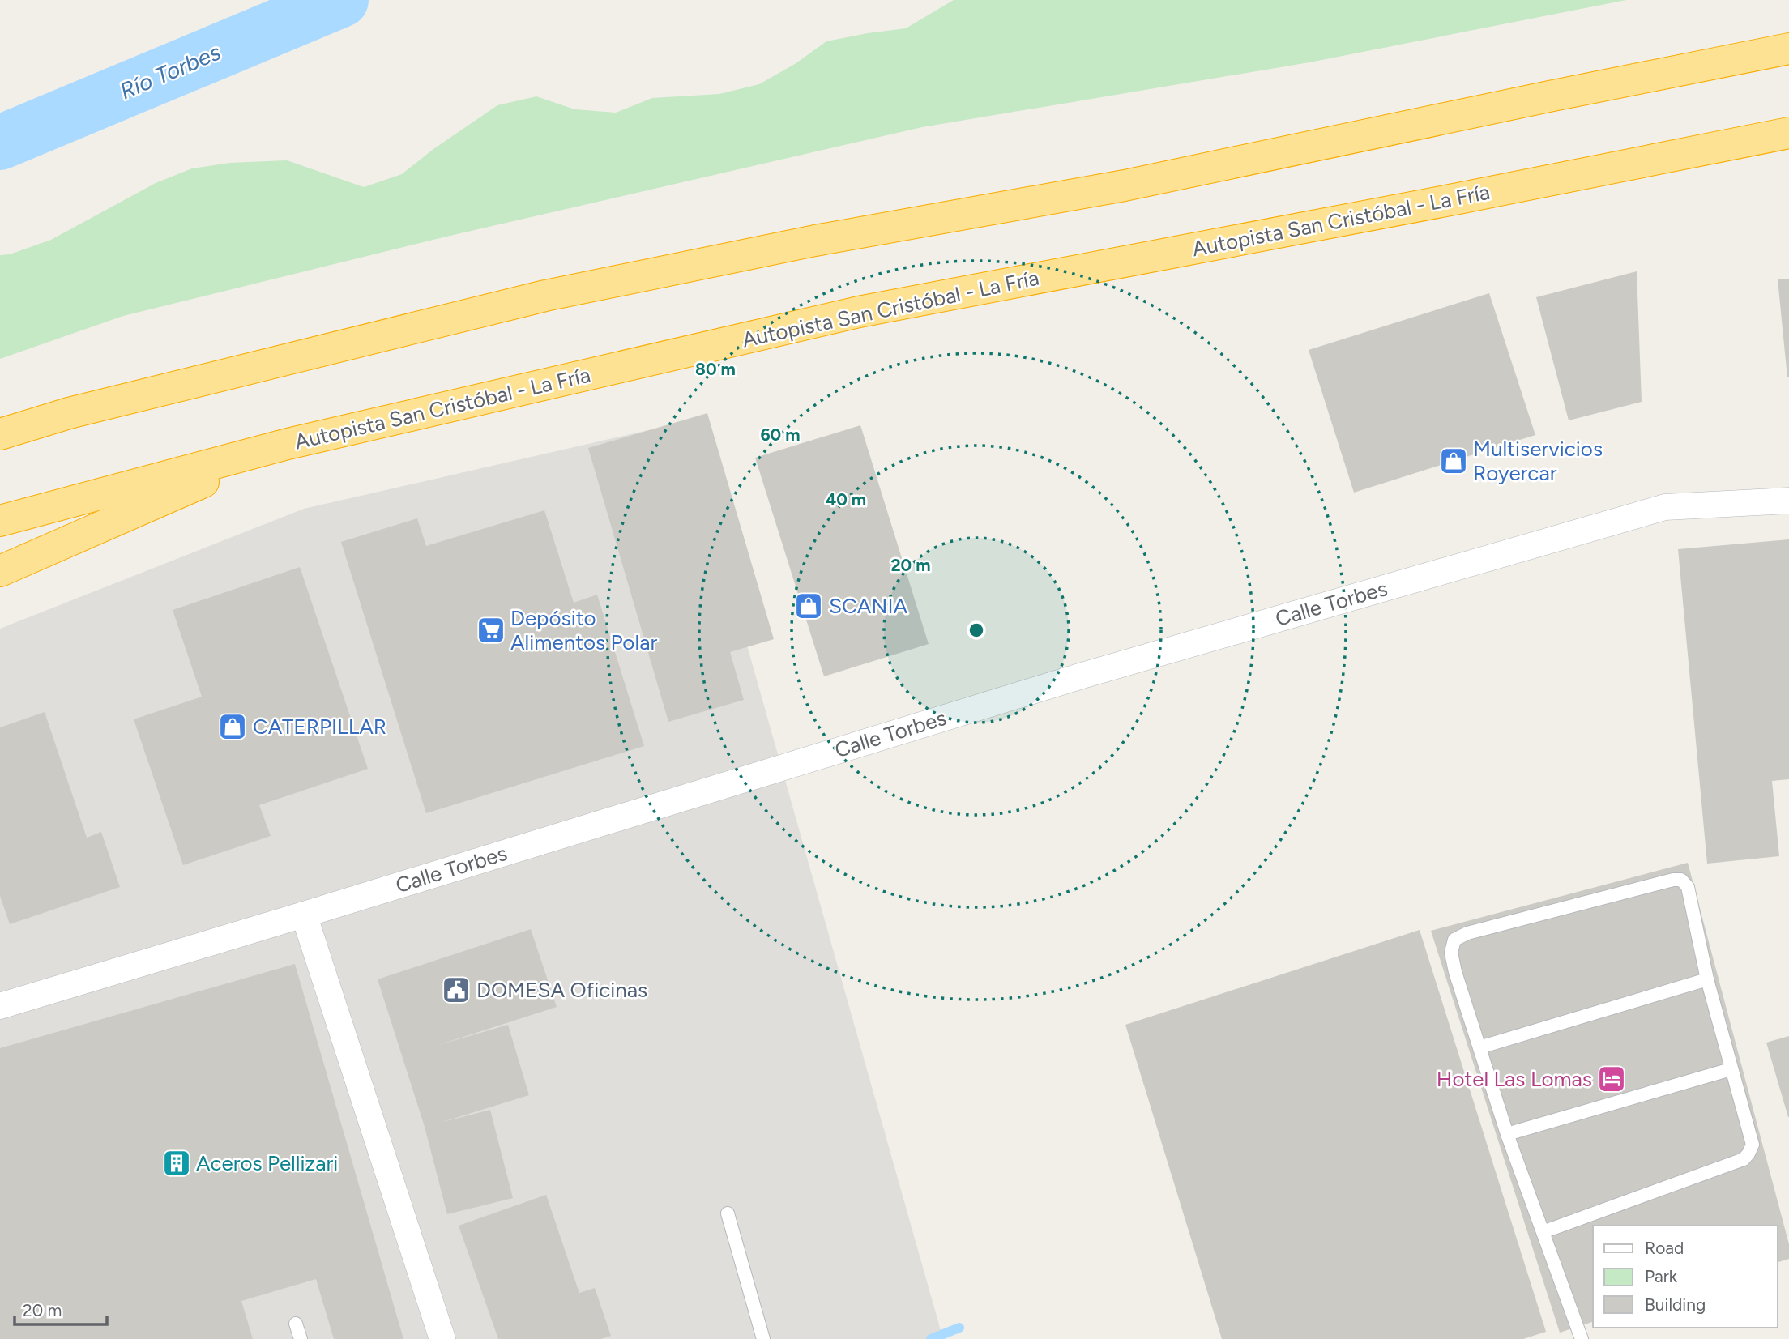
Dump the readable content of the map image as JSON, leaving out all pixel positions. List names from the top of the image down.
{
  "streets": {
    "highway": ["Autopista San Cristóbal - La Fría"],
    "street": ["Calle Torbes"]
  },
  "water": ["Río Torbes"],
  "places": {
    "shop": ["Multiservicios Royercar", "SCANIA", "CATERPILLAR"],
    "supermarket": ["Depósito Alimentos Polar"],
    "public building": ["DOMESA Oficinas"],
    "hotel": ["Hotel Las Lomas"],
    "building": ["Aceros Pellizari"]
  },
  "legend": ["Road", "Park", "Building"],
  "scale_bar": "20 m",
  "rings": [
    "80 m",
    "60 m",
    "40 m",
    "20 m"
  ]
}
